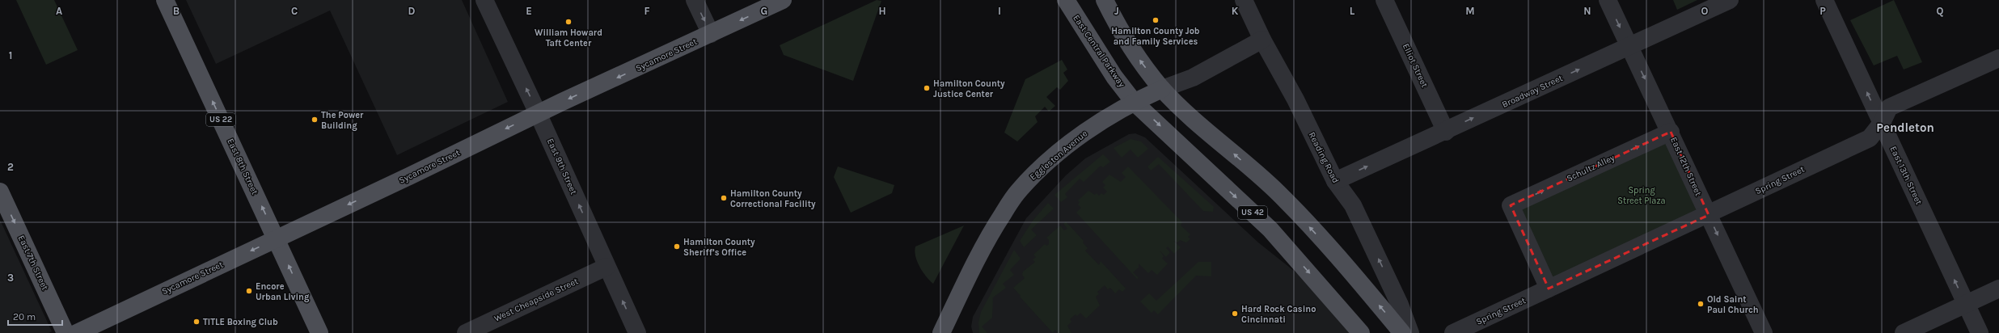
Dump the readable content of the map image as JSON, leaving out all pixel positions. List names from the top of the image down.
{
  "streets": {
    "main road": [
      "East Central Parkway",
      "Sycamore Street",
      "US 22",
      "Eggleston Avenue",
      "East 8th Street",
      "US 42",
      "East 7th Street"
    ],
    "street": [
      "Elliot Street",
      "Broadway Street",
      "Reading Road",
      "East 9th Street",
      "East 12th Street",
      "Schultz Alley",
      "East 13th Street",
      "Spring Street",
      "West Cheapside Street"
    ]
  },
  "crossings": [
    ["East Central Parkway", "Eggleston Avenue"],
    ["East Central Parkway", "US 42"],
    ["Sycamore Street", "East 8th Street"],
    ["Sycamore Street", "East 9th Street"],
    ["Elliot Street", "Broadway Street"],
    ["Broadway Street", "Reading Road"],
    ["Broadway Street", "East 12th Street"],
    ["Eggleston Avenue", "Reading Road"],
    ["Eggleston Avenue", "US 42"],
    ["East 9th Street", "West Cheapside Street"],
    ["East 12th Street", "Schultz Alley"],
    ["East 12th Street", "Spring Street"],
    ["Schultz Alley", "Spring Street"],
    ["East 13th Street", "Spring Street"]
  ],
  "one_way": [
    "Sycamore Street",
    "Broadway Street",
    "Reading Road",
    "East 8th Street",
    "East 9th Street",
    "East 12th Street",
    "East 13th Street",
    "East 7th Street"
  ],
  "districts": ["Pendleton"],
  "parks": ["Spring Street Plaza"],
  "places": [
    "Hamilton County Job and Family Services",
    "William Howard Taft Center",
    "Hamilton County Justice Center",
    "The Power Building",
    "Hamilton County Correctional Facility",
    "Hamilton County Sheriff’s Office",
    "Encore Urban Living",
    "Old Saint Paul Church",
    "Hard Rock Casino Cincinnati",
    "TITLE Boxing Club"
  ],
  "scale_bar": "20 m",
  "grid": {
    "columns": [
      "A",
      "B",
      "C",
      "D",
      "E",
      "F",
      "G",
      "H",
      "I",
      "J",
      "K",
      "L",
      "M",
      "N",
      "O",
      "P",
      "Q"
    ],
    "rows": ["1", "2", "3"]
  }
}
